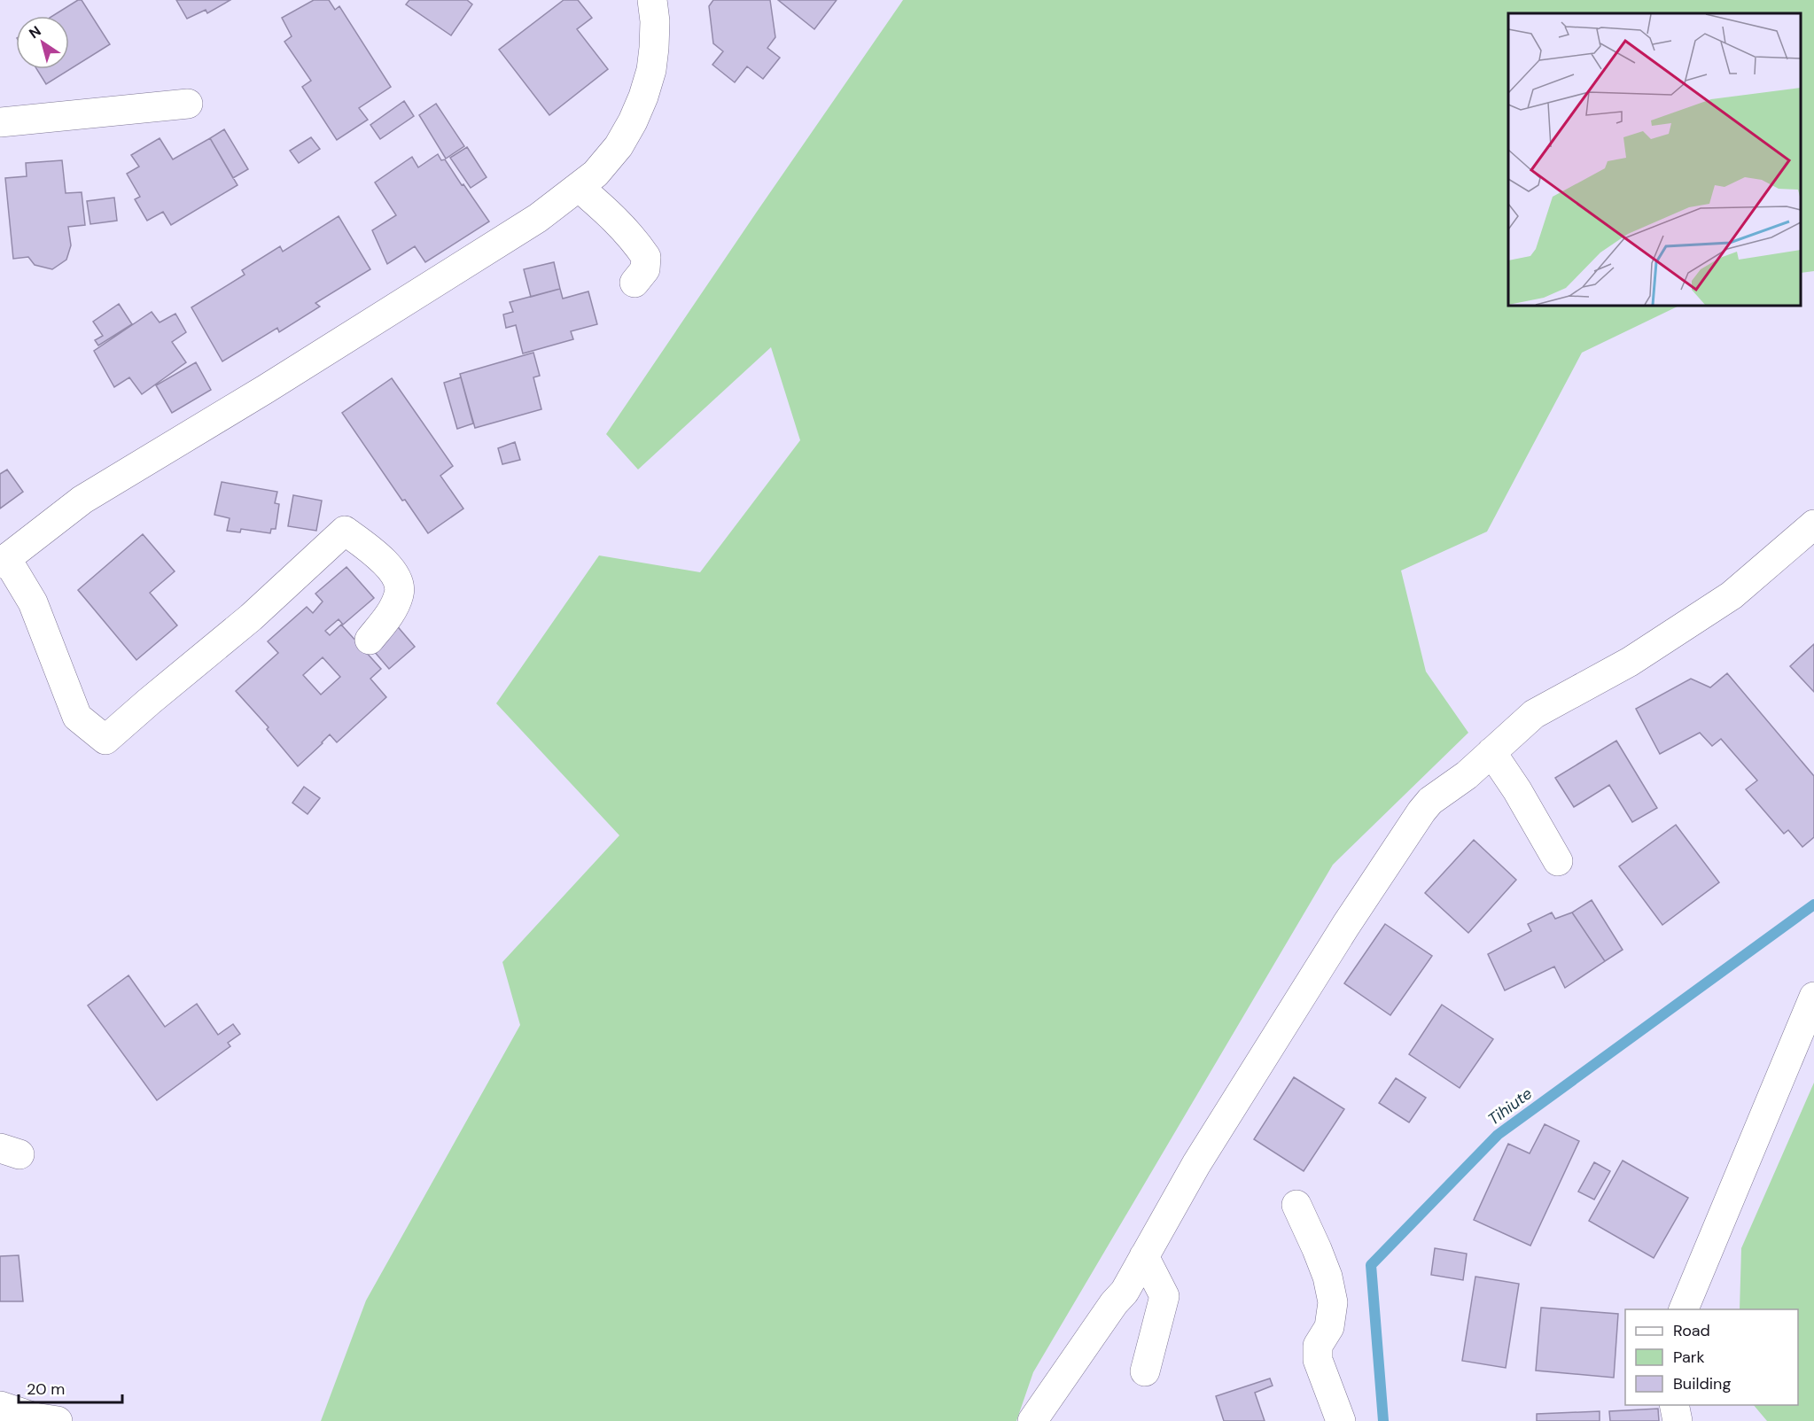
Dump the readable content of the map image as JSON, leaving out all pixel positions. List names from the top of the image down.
{
  "water": ["Tihiute"],
  "legend": ["Road", "Park", "Building"],
  "scale_bar": "20 m",
  "north": "top left"
}
